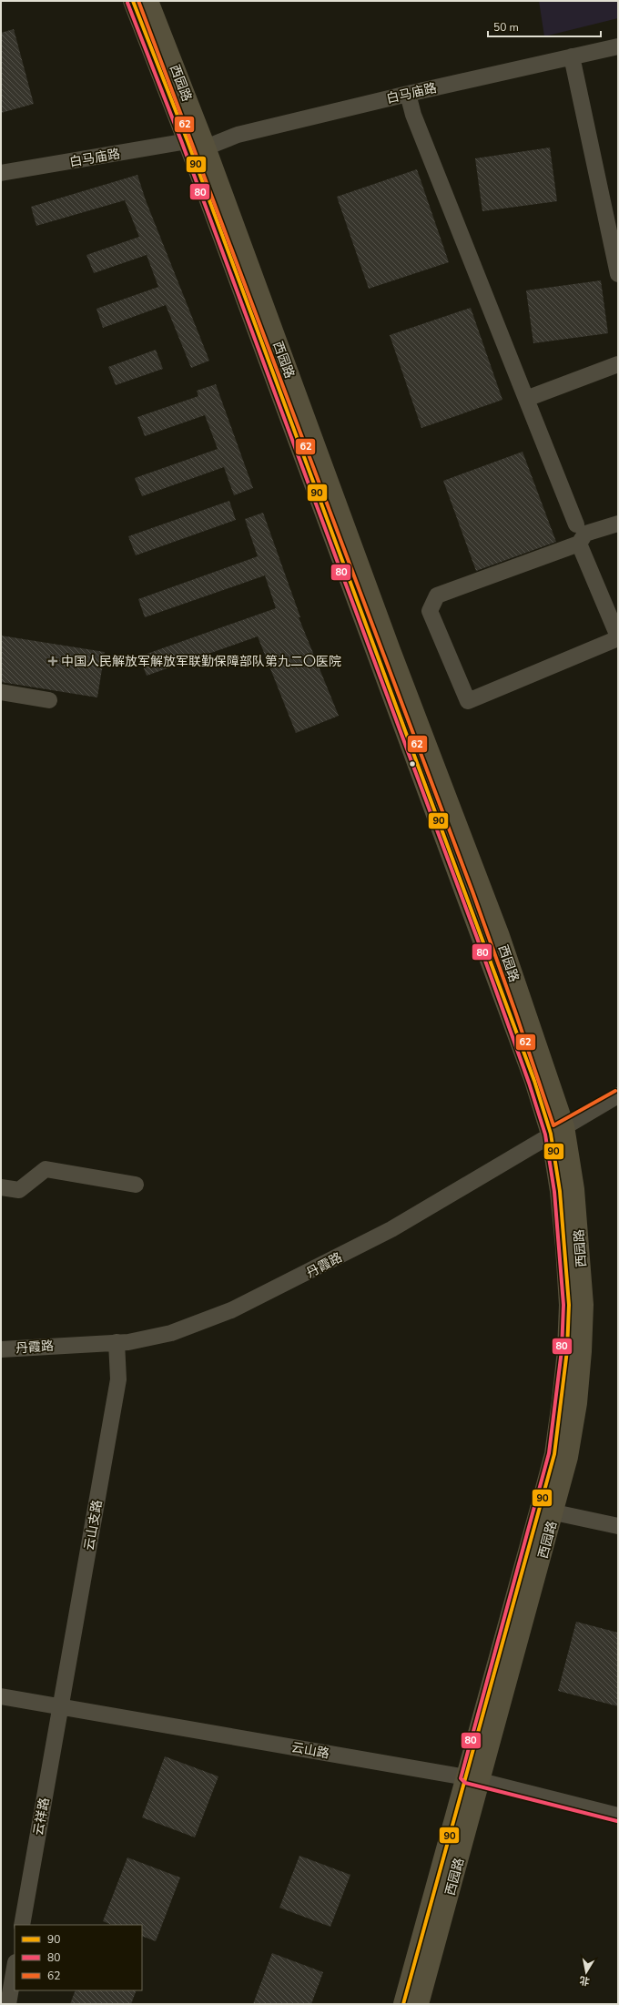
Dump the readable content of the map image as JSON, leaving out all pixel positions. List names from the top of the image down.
{
  "streets": {
    "main road": ["西园路"],
    "street": [
      "白马庙路",
      "丹霞路",
      "云山支路",
      "云山路",
      "云祥路"
    ]
  },
  "crossings": [
    ["西园路", "白马庙路"],
    ["西园路", "丹霞路"],
    ["西园路", "云山路"],
    ["丹霞路", "云山支路"],
    ["云山支路", "云山路"],
    ["云山支路", "云祥路"],
    ["云山路", "云祥路"]
  ],
  "places": {
    "health": ["中国人民解放军解放军联勤保障部队第九二〇医院"]
  },
  "lines": ["transit line 90", "transit line 62", "transit line 80"],
  "legend": ["90", "80", "62"],
  "scale_bar": "50 m",
  "north": "bottom"
}
